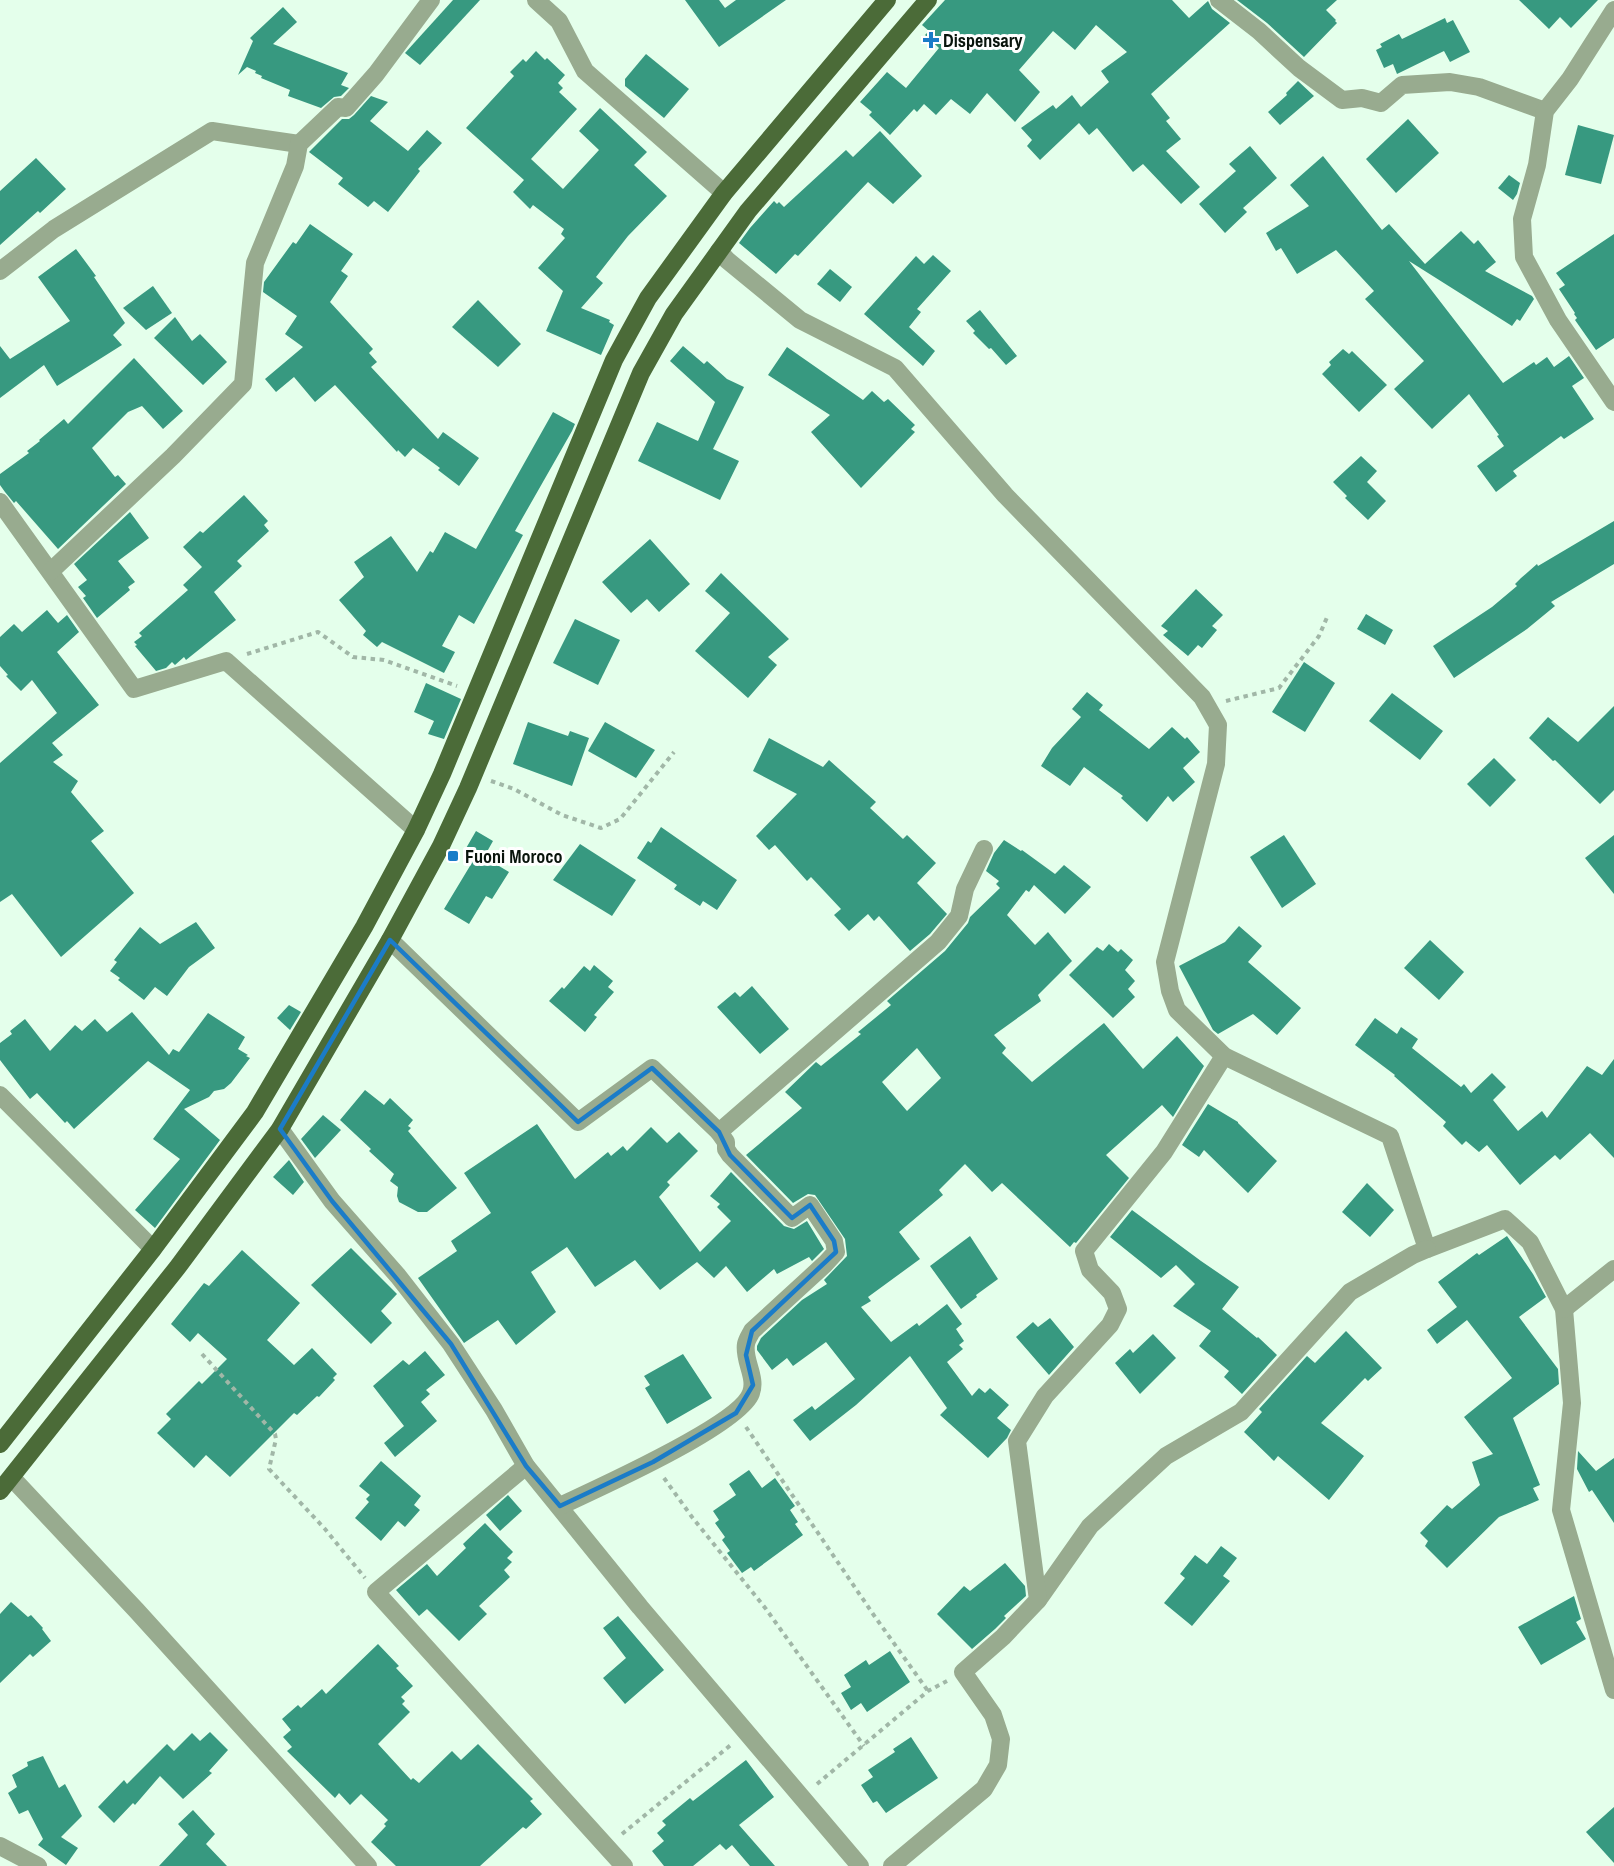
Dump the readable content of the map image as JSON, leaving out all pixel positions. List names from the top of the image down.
{
  "places": {
    "health": ["Dispensary"],
    "transit": ["Fuoni Moroco"]
  }
}
